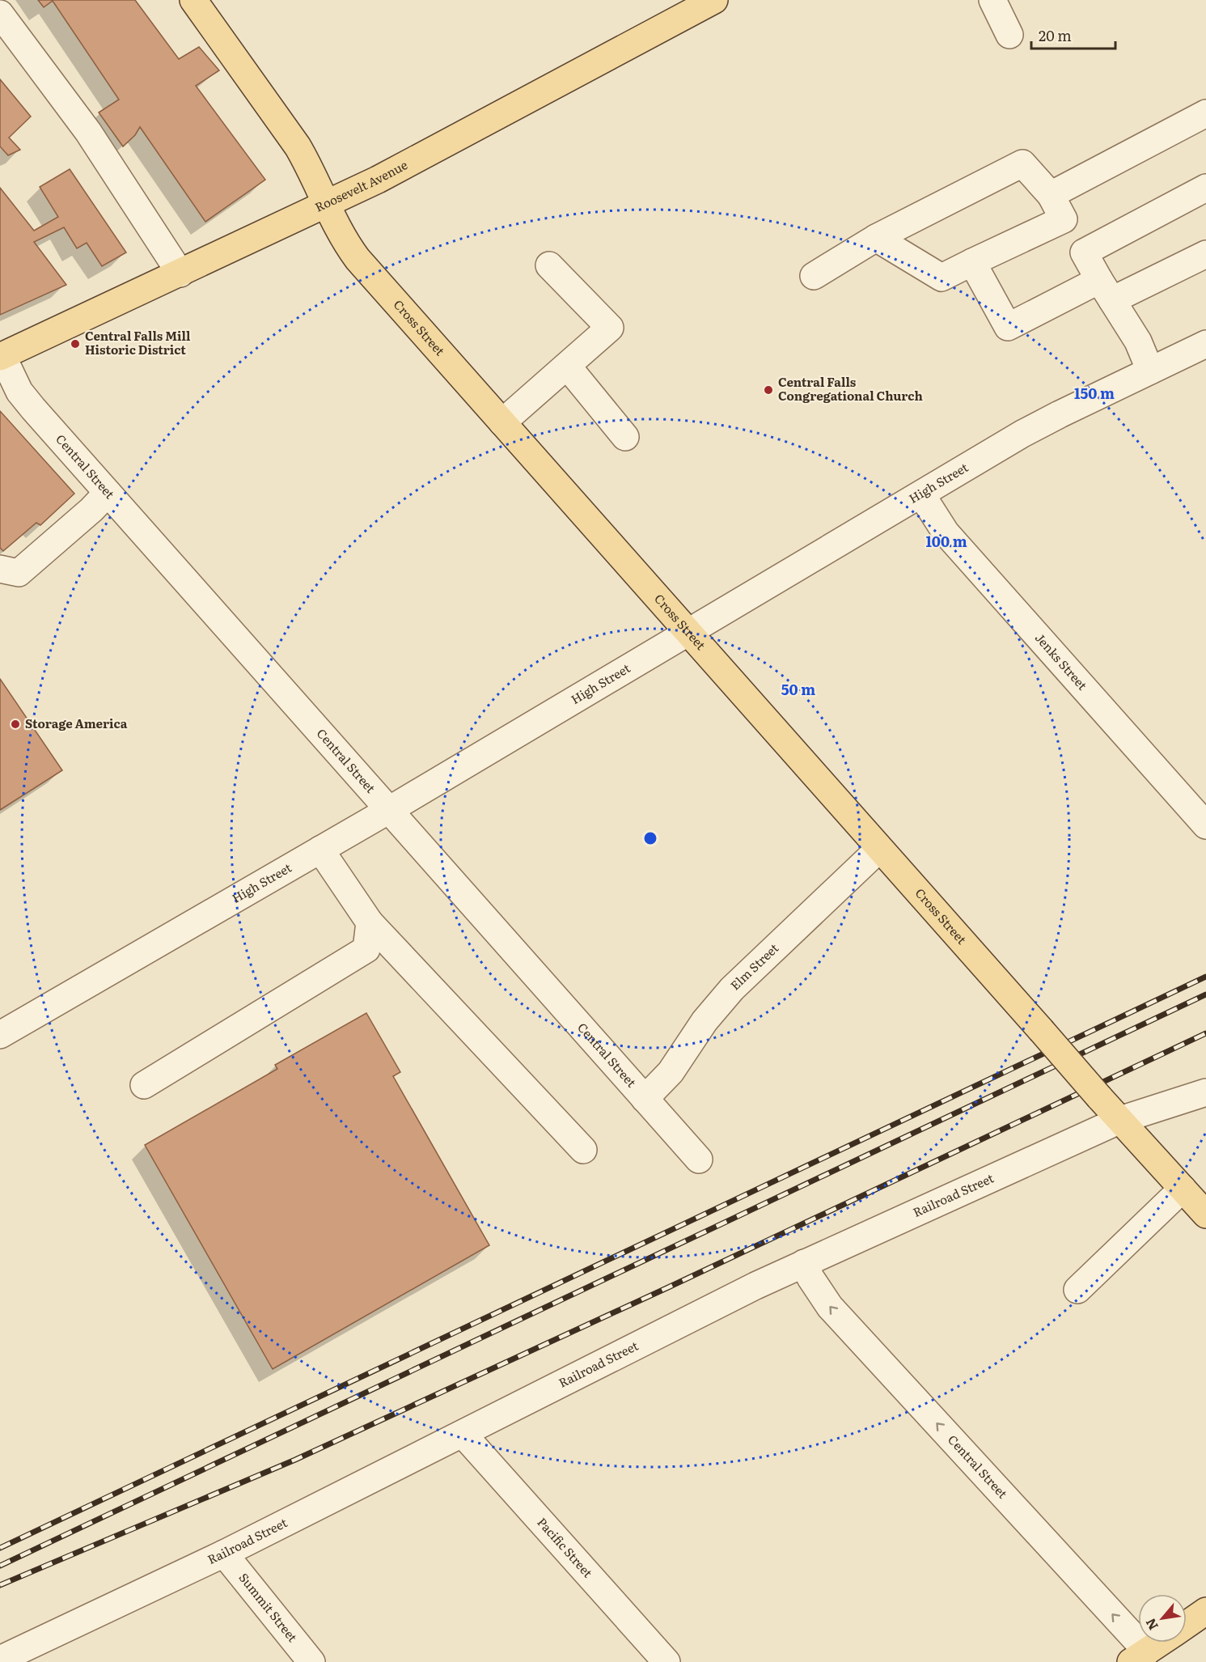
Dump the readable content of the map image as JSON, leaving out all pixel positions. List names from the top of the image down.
{
  "streets": {
    "main road": ["Roosevelt Avenue", "Cross Street"],
    "street": [
      "Central Street",
      "High Street",
      "Jenks Street",
      "Elm Street",
      "Railroad Street",
      "Pacific Street",
      "Summit Street"
    ]
  },
  "crossings": [
    ["Roosevelt Avenue", "Cross Street"],
    ["Roosevelt Avenue", "Central Street"],
    ["Cross Street", "High Street"],
    ["Cross Street", "Elm Street"],
    ["Cross Street", "Railroad Street"],
    ["Central Street", "High Street"],
    ["Central Street", "Elm Street"],
    ["Central Street", "Railroad Street"],
    ["High Street", "Jenks Street"],
    ["Railroad Street", "Pacific Street"],
    ["Railroad Street", "Summit Street"]
  ],
  "places": ["Central Falls Mill Historic District", "Central Falls Congregational Church", "Storage America"],
  "scale_bar": "20 m",
  "north": "bottom left",
  "rings": ["150 m", "100 m", "50 m"]
}
